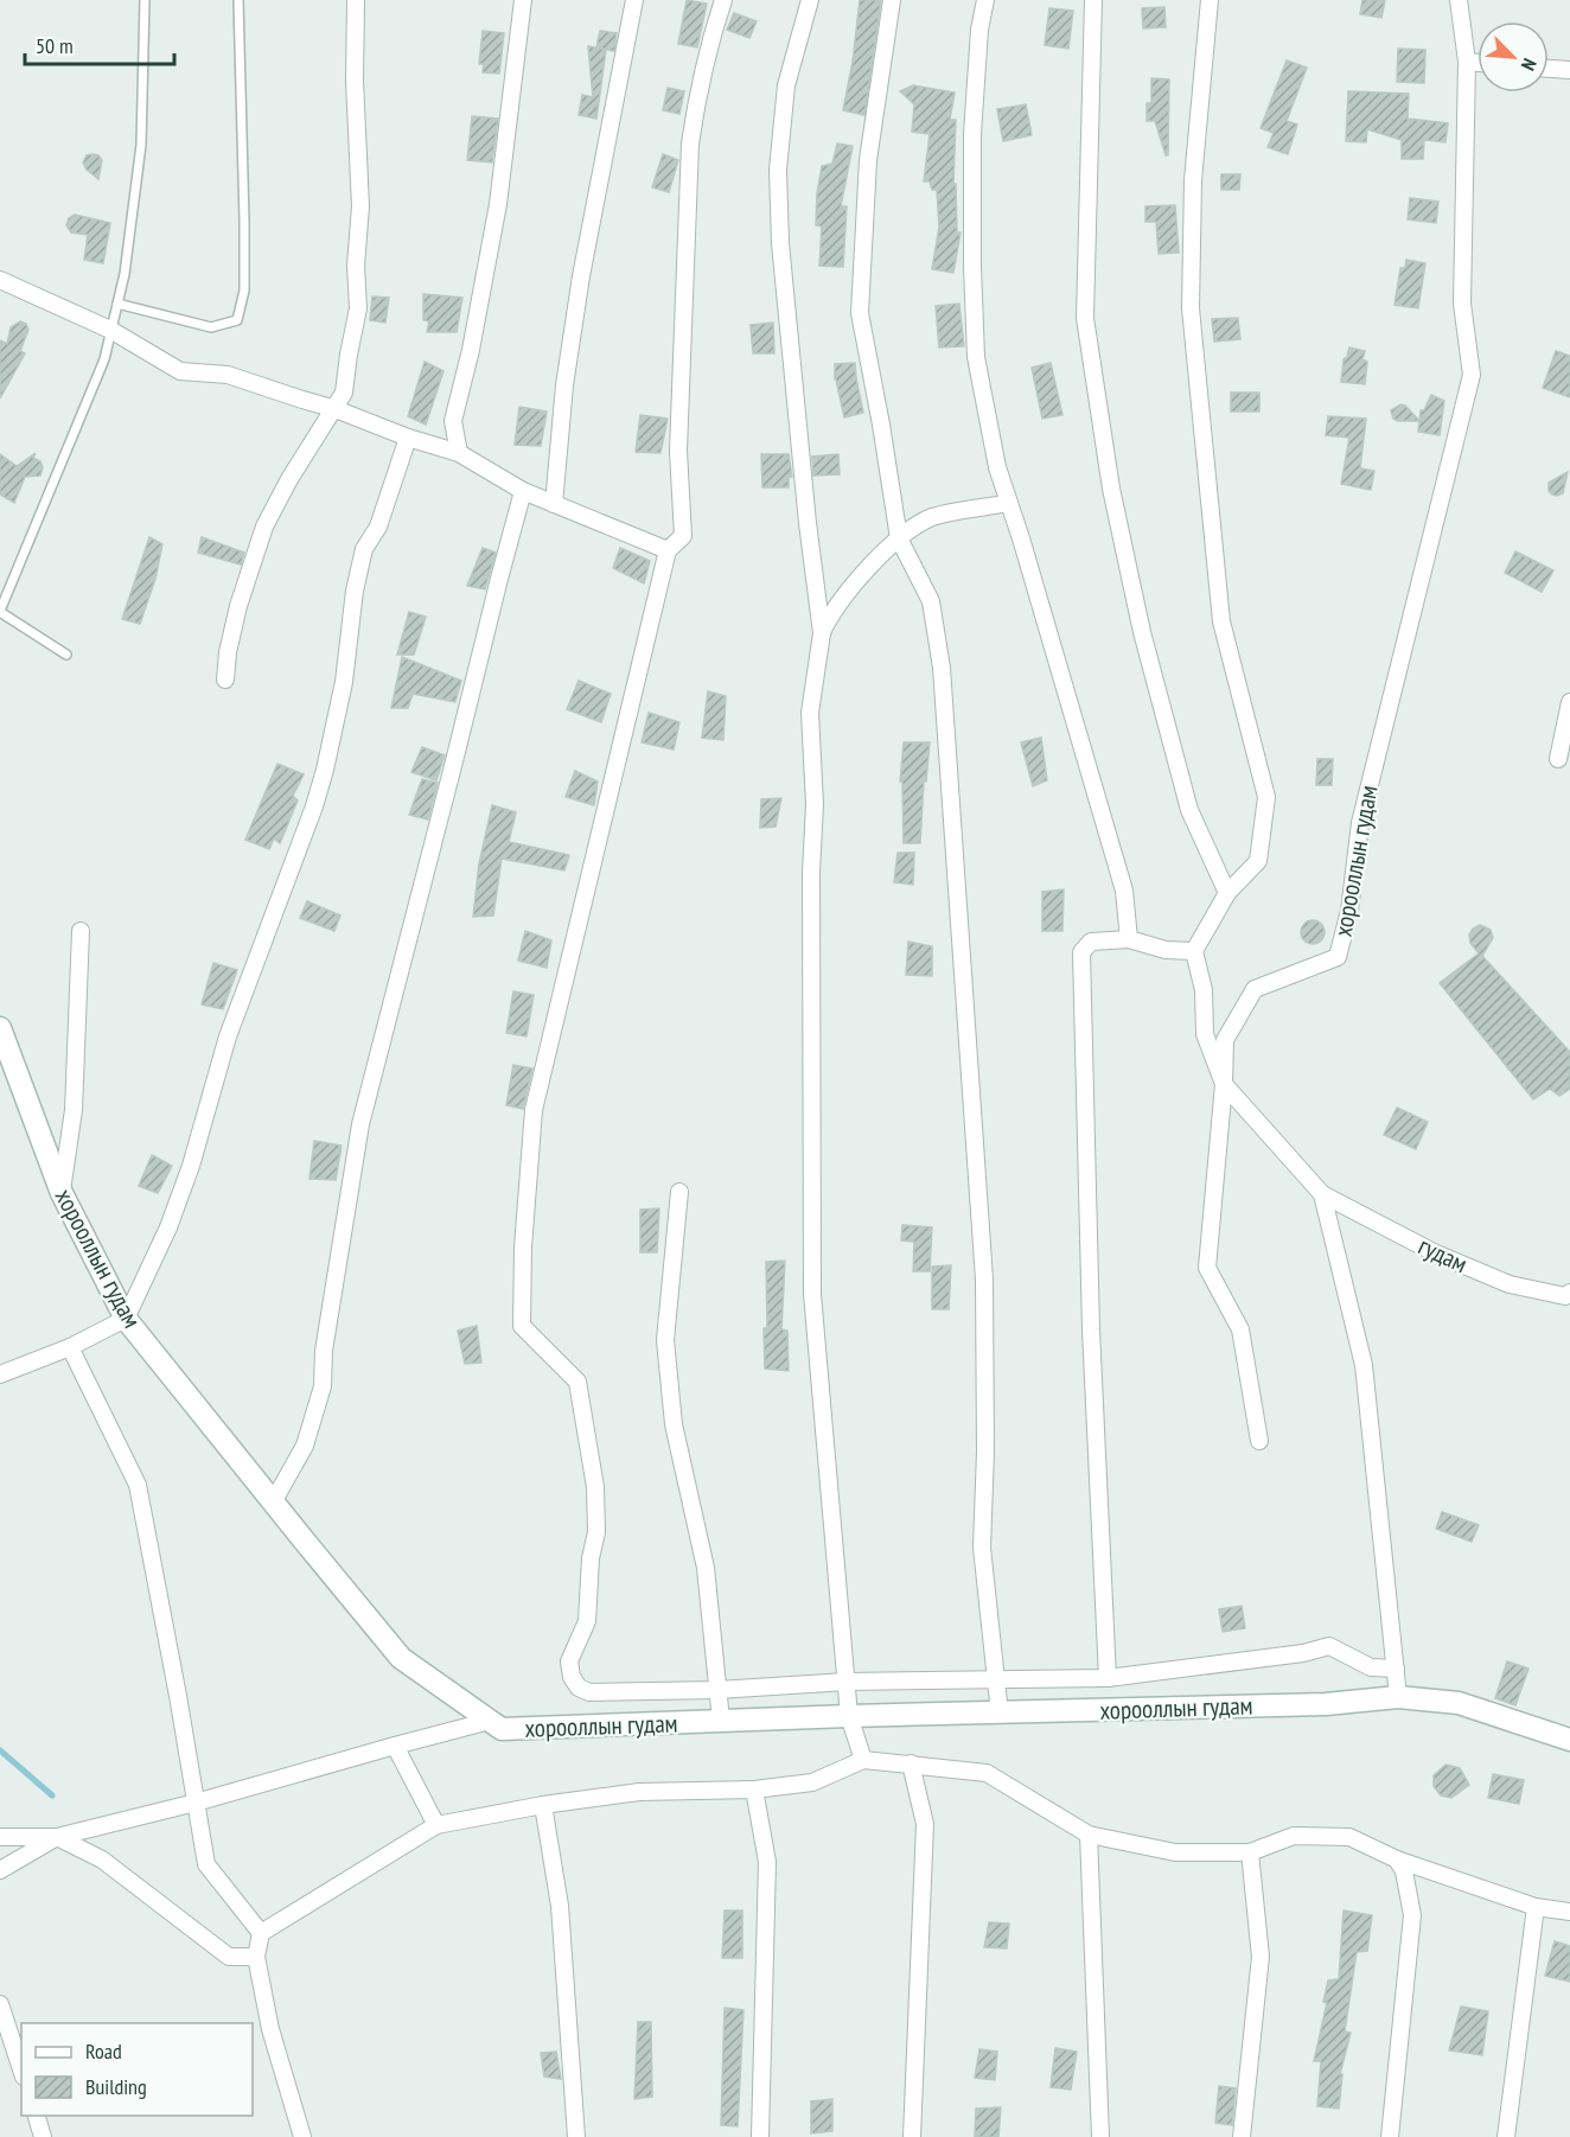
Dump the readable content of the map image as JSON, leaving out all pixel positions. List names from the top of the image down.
{
  "streets": {
    "main road": ["хорооллын гудам"],
    "street": ["гудам"]
  },
  "legend": ["Road", "Building"],
  "scale_bar": "50 m",
  "north": "bottom right"
}
